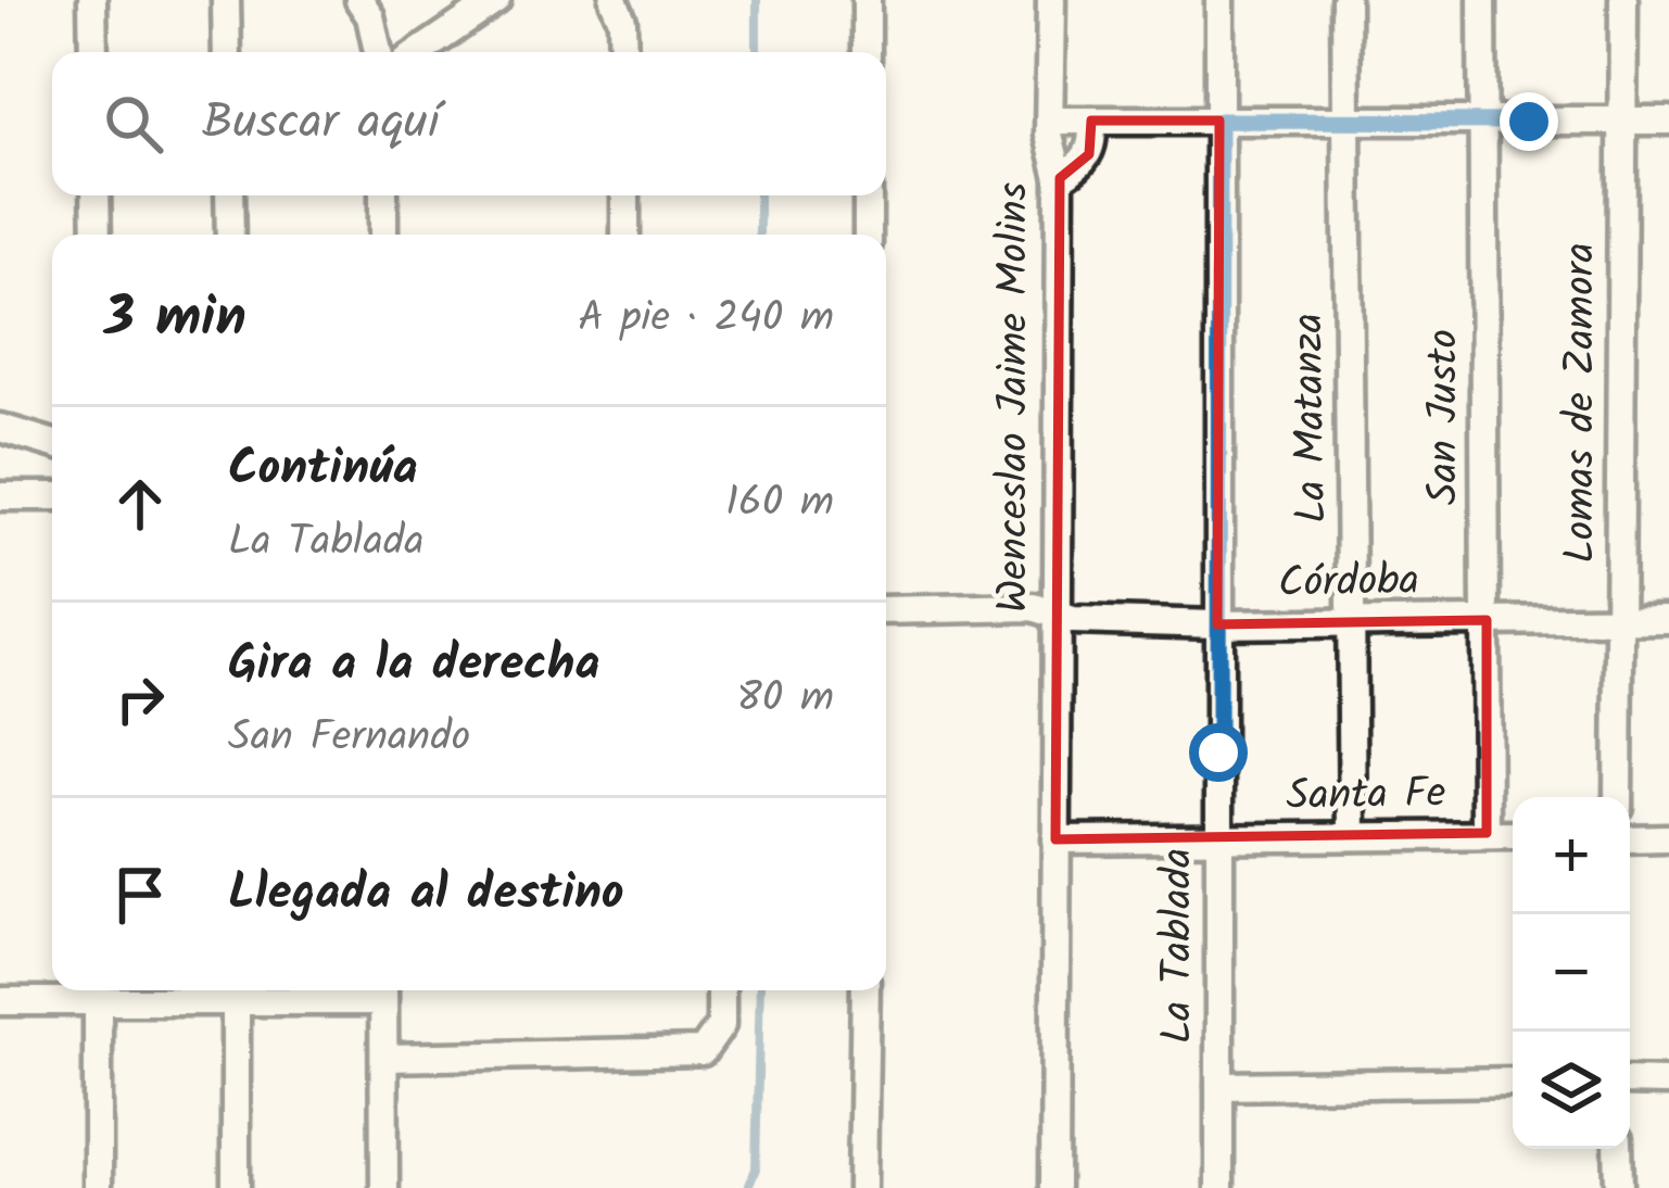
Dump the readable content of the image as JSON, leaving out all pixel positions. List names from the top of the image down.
{
  "streets": {
    "street": [
      "Wenceslao Jaime Molins",
      "Lomas de Zamora",
      "San Justo",
      "La Matanza",
      "Córdoba",
      "Santa Fe",
      "La Tablada"
    ]
  },
  "crossings": [
    ["Wenceslao Jaime Molins", "Córdoba"],
    ["Wenceslao Jaime Molins", "Santa Fe"],
    ["Lomas de Zamora", "Córdoba"],
    ["San Justo", "Córdoba"],
    ["San Justo", "Santa Fe"],
    ["La Matanza", "Córdoba"],
    ["La Matanza", "Santa Fe"],
    ["Córdoba", "La Tablada"],
    ["Santa Fe", "La Tablada"]
  ],
  "page": {
    "search": "Buscar aquí",
    "heading": ["3 min", "A pie · 240 m"],
    "list": [
      ["Continúa", "La Tablada", "160 m"],
      ["Gira a la derecha", "San Fernando", "80 m"],
      "Llegada al destino"
    ],
    "map_buttons": ["+", "−"]
  }
}
